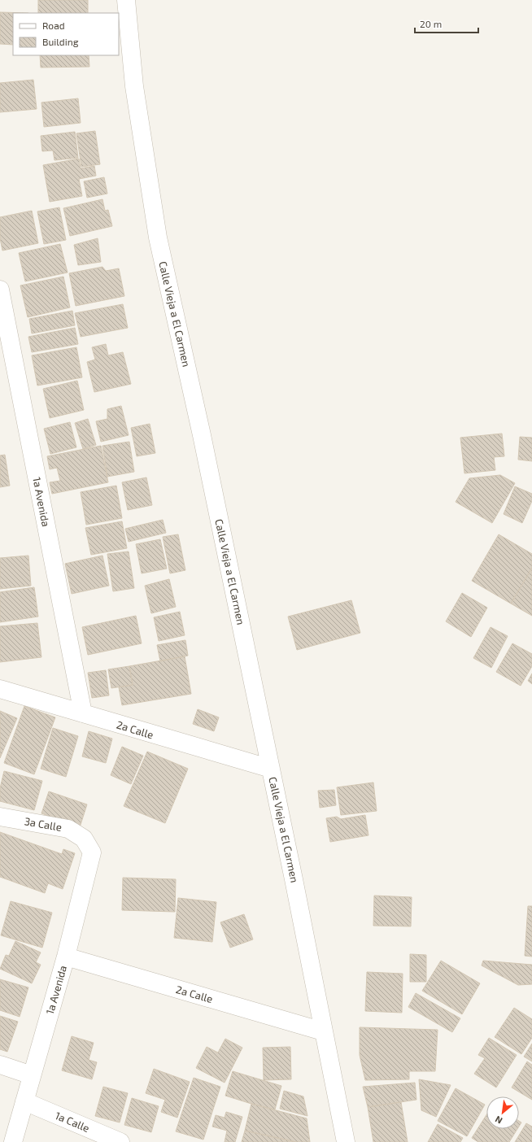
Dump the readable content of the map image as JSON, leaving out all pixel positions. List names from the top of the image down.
{
  "streets": {
    "street": [
      "Calle Vieja a El Carmen",
      "1a Avenida",
      "2a Calle",
      "3a Calle",
      "1a Calle"
    ]
  },
  "crossings": [
    ["Calle Vieja a El Carmen", "2a Calle"],
    ["1a Avenida", "2a Calle"],
    ["1a Avenida", "3a Calle"],
    ["1a Avenida", "1a Calle"]
  ],
  "legend": ["Road", "Building"],
  "scale_bar": "20 m",
  "north": "bottom left"
}
